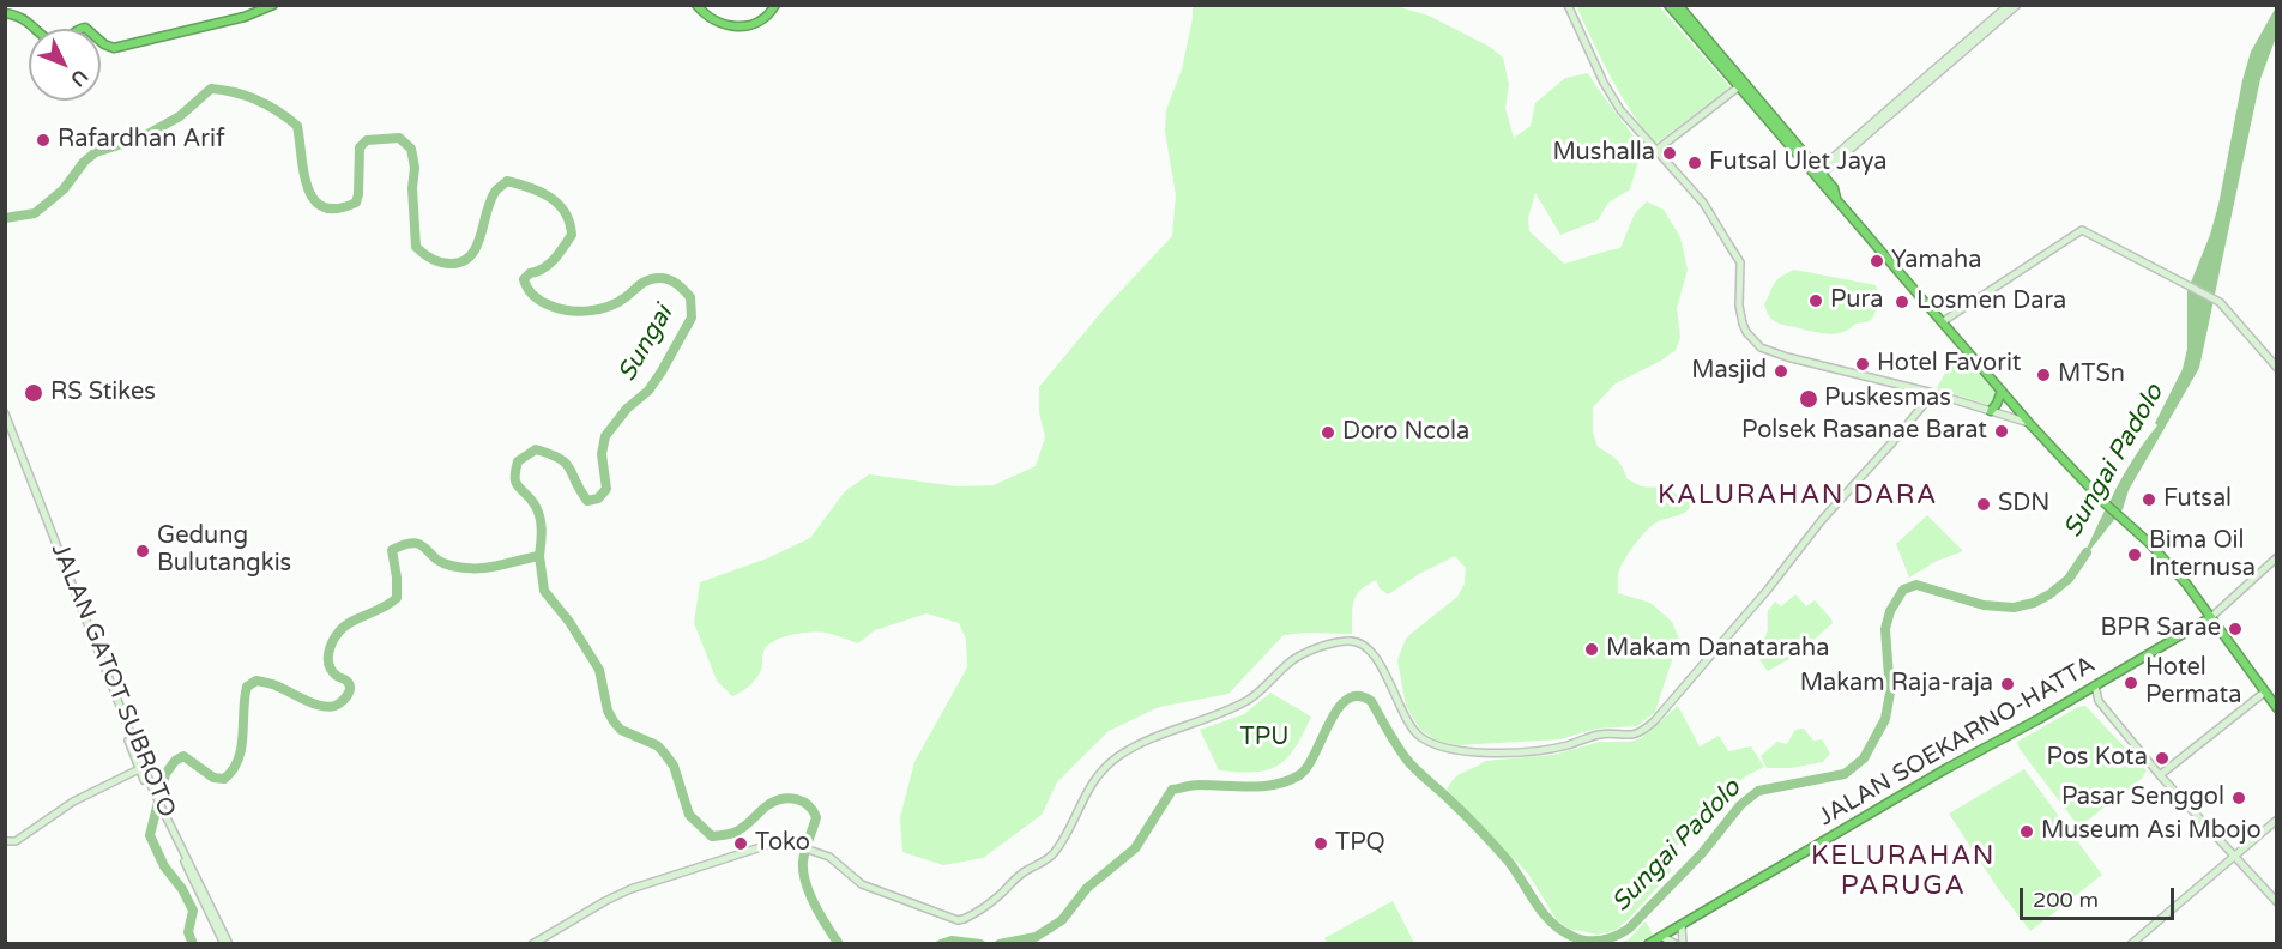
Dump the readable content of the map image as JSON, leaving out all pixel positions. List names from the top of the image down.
{
  "streets": {
    "highway": ["JALAN SOEKARNO-HATTA"],
    "street": ["JALAN GATOT SUBROTO"]
  },
  "districts": ["KALURAHAN DARA", "KELURAHAN PARUGA"],
  "water": ["Sungai", "Sungai Padolo"],
  "parks": ["TPU"],
  "places": [
    "Rafardhan Arif",
    "Mushalla",
    "Futsal Ulet Jaya",
    "Yamaha",
    "Pura",
    "Losmen Dara",
    "Hotel Favorit",
    "Masjid",
    "MTSn",
    "RS Stikes",
    "Puskesmas",
    "Polsek Rasanae Barat",
    "Doro Ncola",
    "Futsal",
    "SDN",
    "Gedung Bulutangkis",
    "Bima Oil Internusa",
    "BPR Sarae",
    "Makam Danataraha",
    "Hotel Permata",
    "Makam Raja-raja",
    "Pos Kota",
    "Pasar Senggol",
    "Museum Asi Mbojo",
    "Toko",
    "TPQ"
  ],
  "scale_bar": "200 m",
  "north": "bottom right"
}
